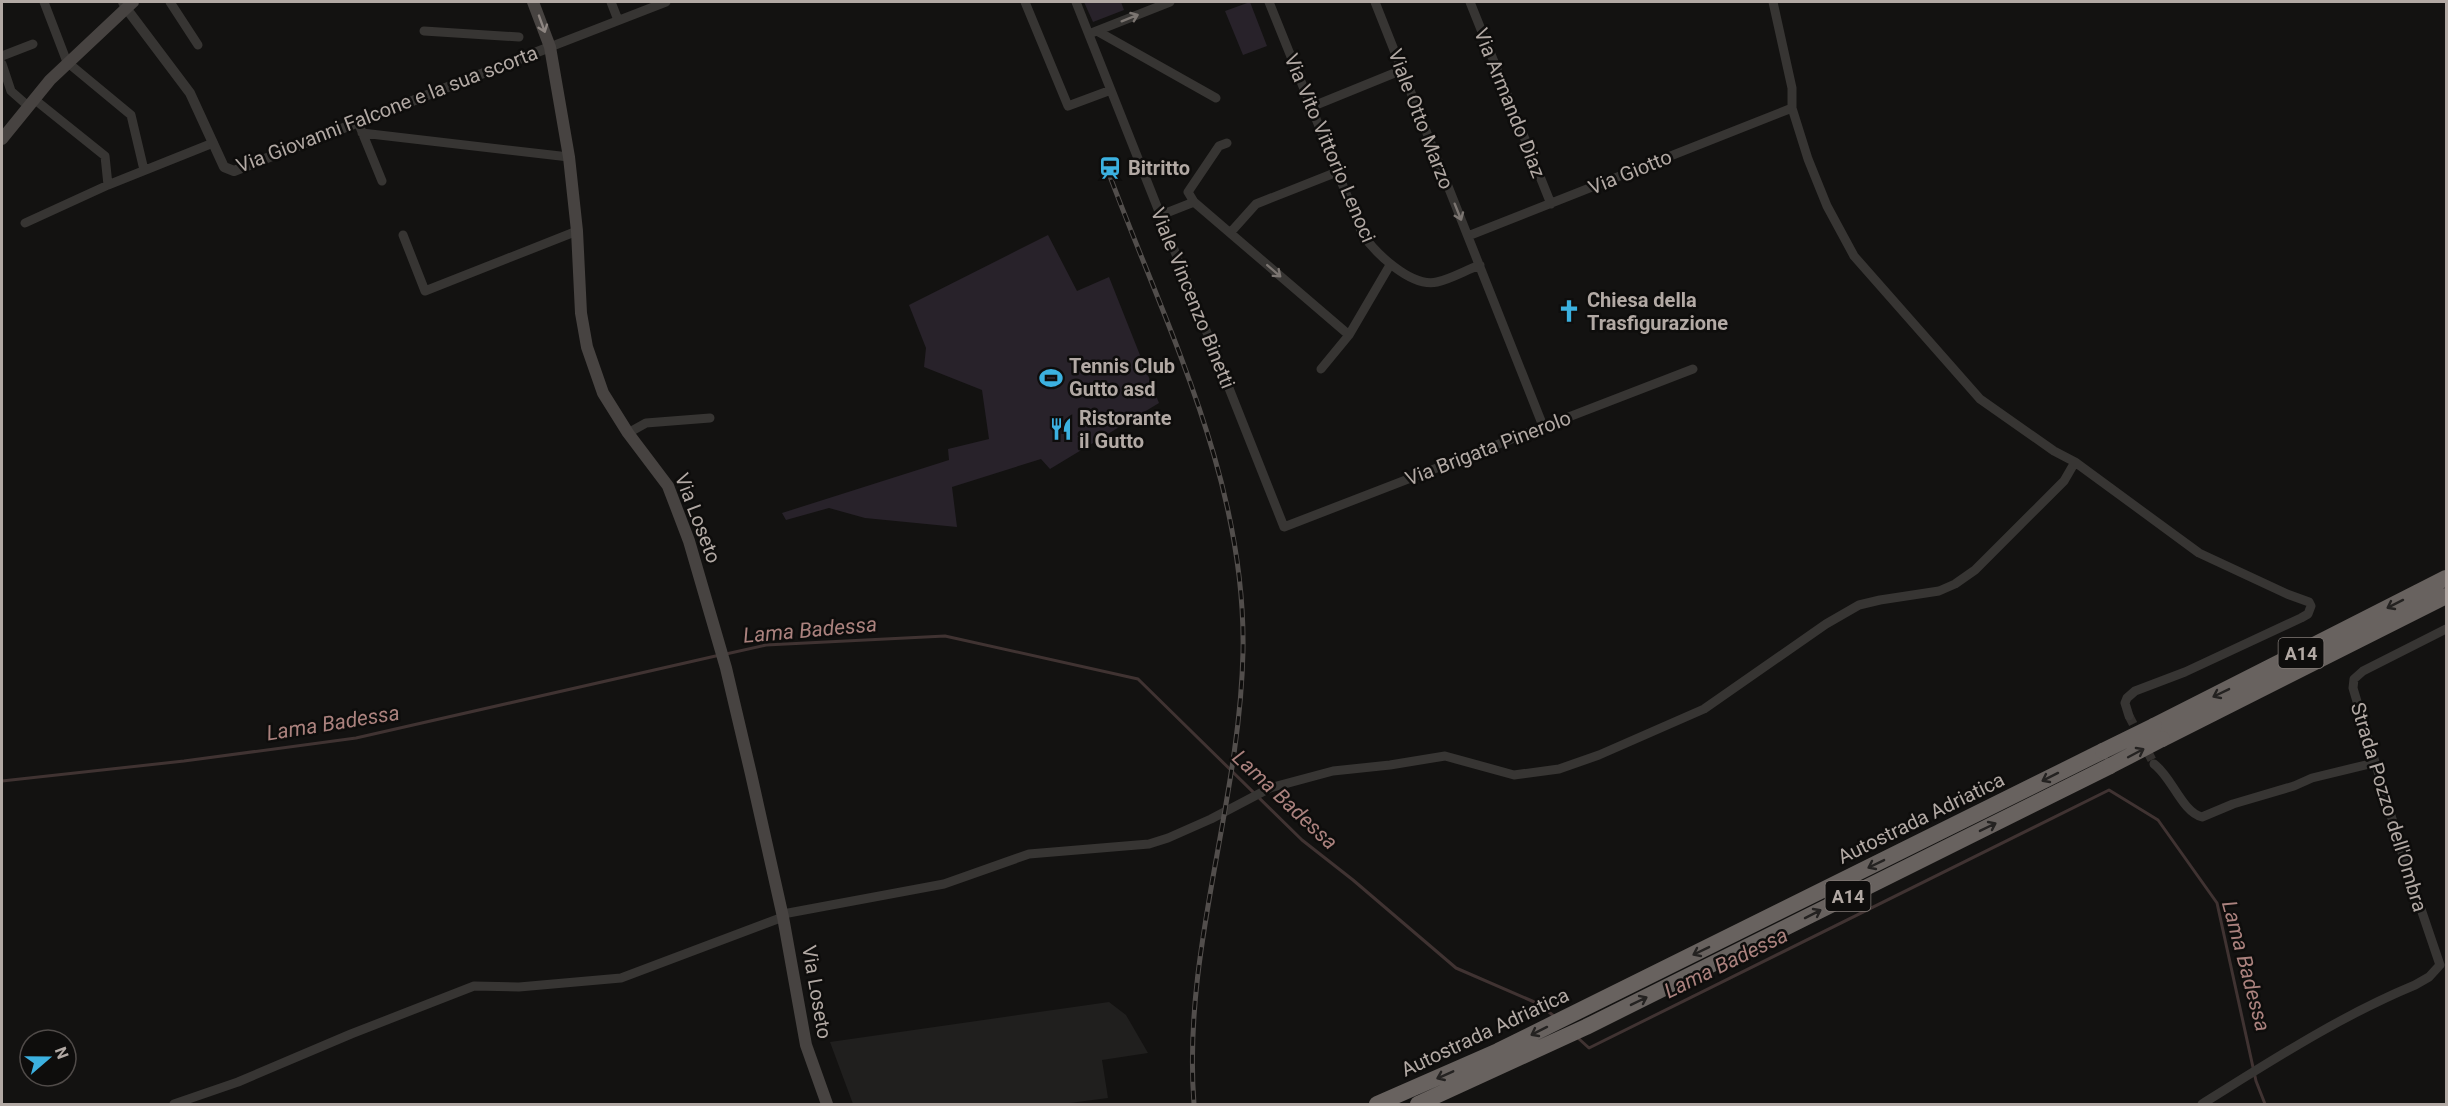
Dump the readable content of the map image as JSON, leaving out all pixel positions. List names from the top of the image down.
{
  "streets": {
    "highway": ["A14", "Autostrada Adriatica"],
    "main road": ["Via Loseto"],
    "street": [
      "Via Armando Diaz",
      "Via Giovanni Falcone e la sua scorta",
      "Viale Otto Marzo",
      "Via Vito Vittorio Lenoci",
      "Via Giotto",
      "Viale Vincenzo Binetti",
      "Via Brigata Pinerolo",
      "Strada Pozzo dell'Ombra"
    ]
  },
  "crossings": [
    ["Via Armando Diaz", "Via Giotto"],
    ["Via Giovanni Falcone e la sua scorta", "Via Loseto"],
    ["Viale Otto Marzo", "Via Vito Vittorio Lenoci"],
    ["Viale Otto Marzo", "Via Giotto"],
    ["Viale Otto Marzo", "Via Brigata Pinerolo"],
    ["Viale Vincenzo Binetti", "Via Brigata Pinerolo"]
  ],
  "one_way": ["Viale Otto Marzo"],
  "water": ["Lama Badessa"],
  "places": {
    "station": ["Bitritto"],
    "church": ["Chiesa della Trasfigurazione"],
    "sports": ["Tennis Club Gutto asd"],
    "restaurant": ["Ristorante il Gutto"]
  },
  "north": "right"
}
